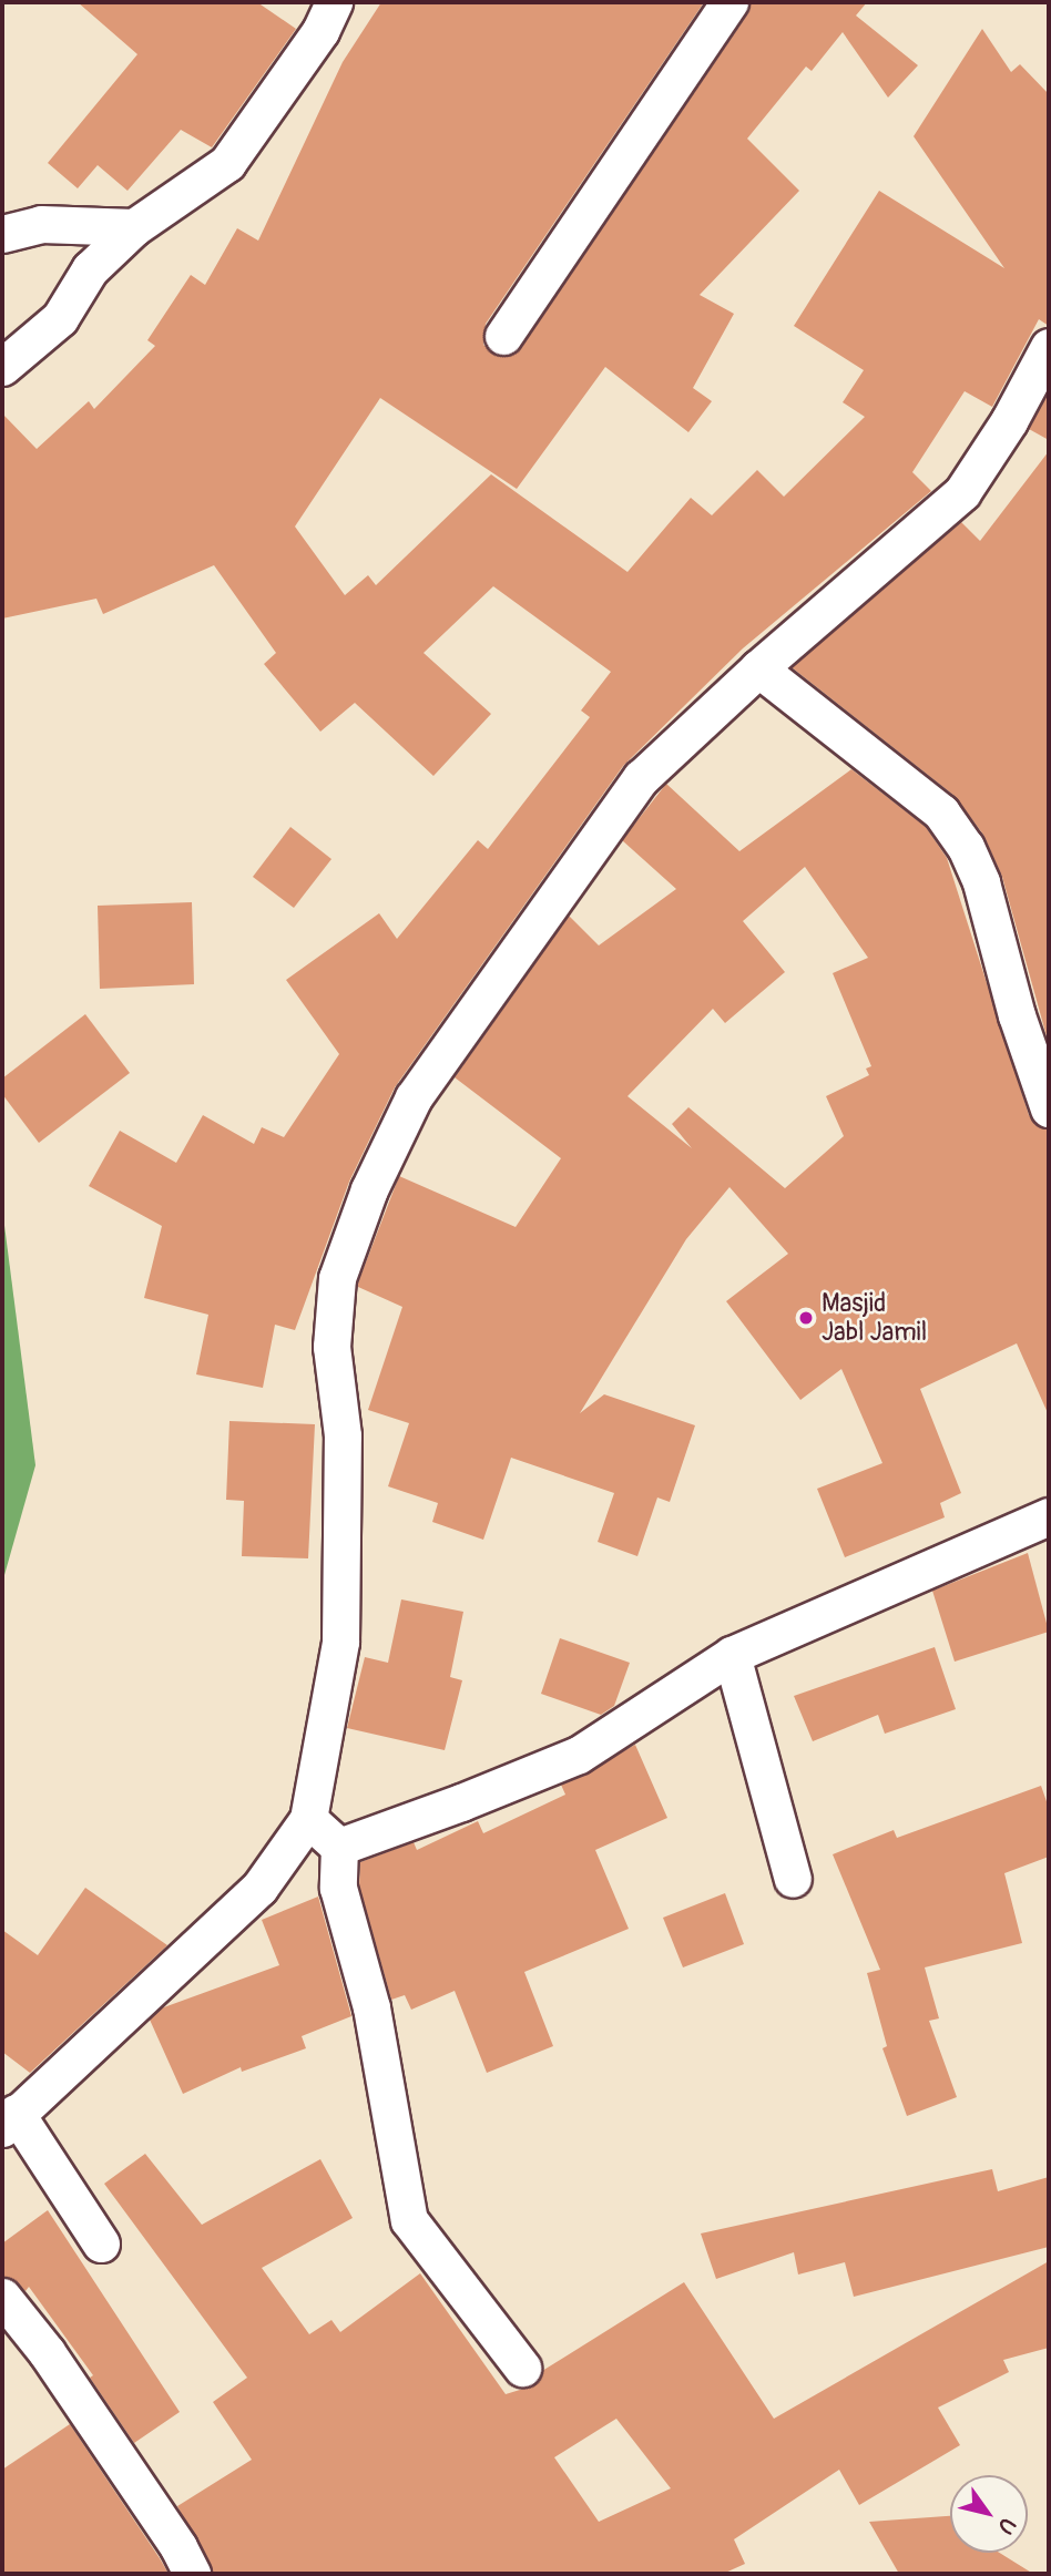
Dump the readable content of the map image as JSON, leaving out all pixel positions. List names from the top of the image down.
{
  "places": ["Masjid Jabl Jamil"],
  "north": "bottom right"
}
